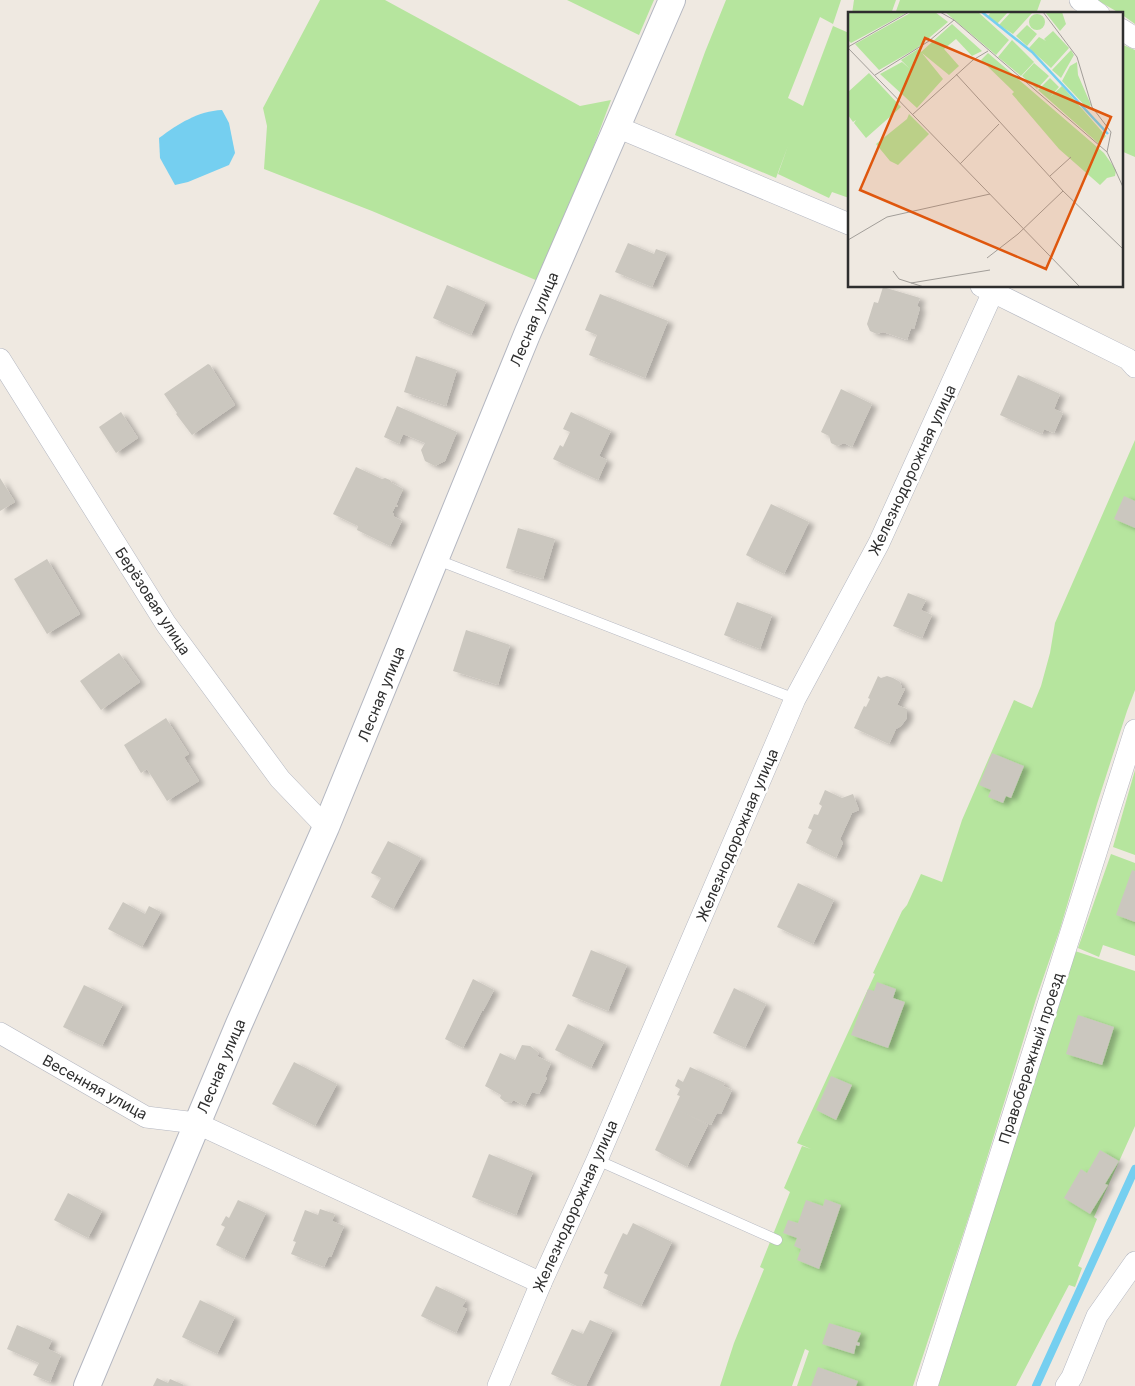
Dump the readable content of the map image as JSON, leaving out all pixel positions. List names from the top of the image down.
{
  "streets": {
    "street": [
      "Лесная улица",
      "Железнодорожная улица",
      "Берёзовая улица",
      "Правобережный проезд",
      "Весенняя улица"
    ]
  },
  "crossings": [
    ["Лесная улица", "Берёзовая улица"],
    ["Лесная улица", "Весенняя улица"],
    ["Железнодорожная улица", "Весенняя улица"]
  ]
}
